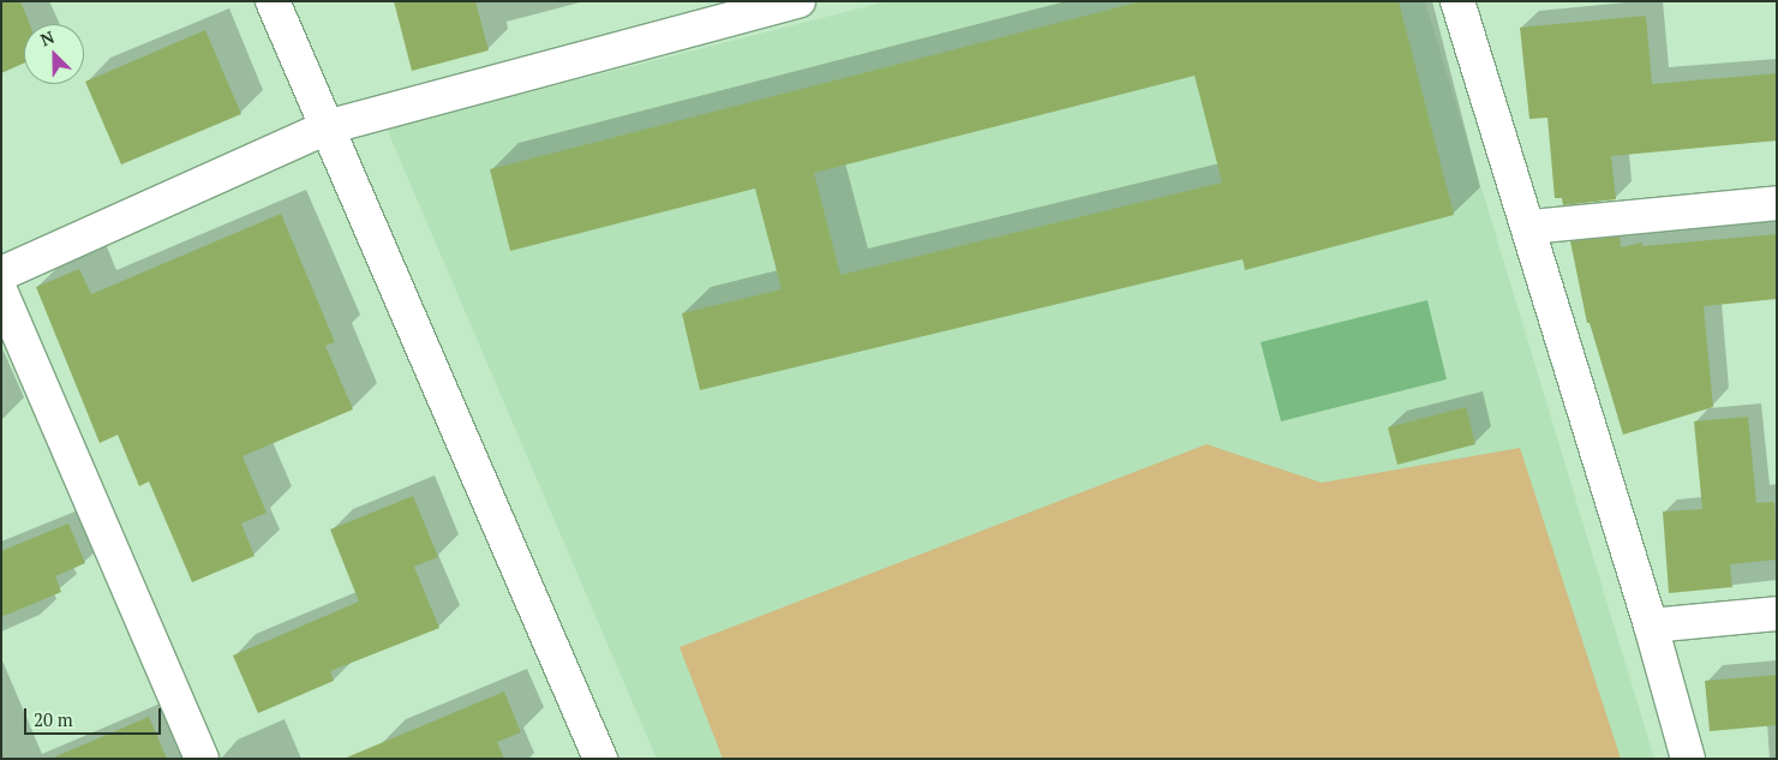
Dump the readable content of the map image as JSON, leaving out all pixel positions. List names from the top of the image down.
{
  "scale_bar": "20 m",
  "north": "top left"
}
